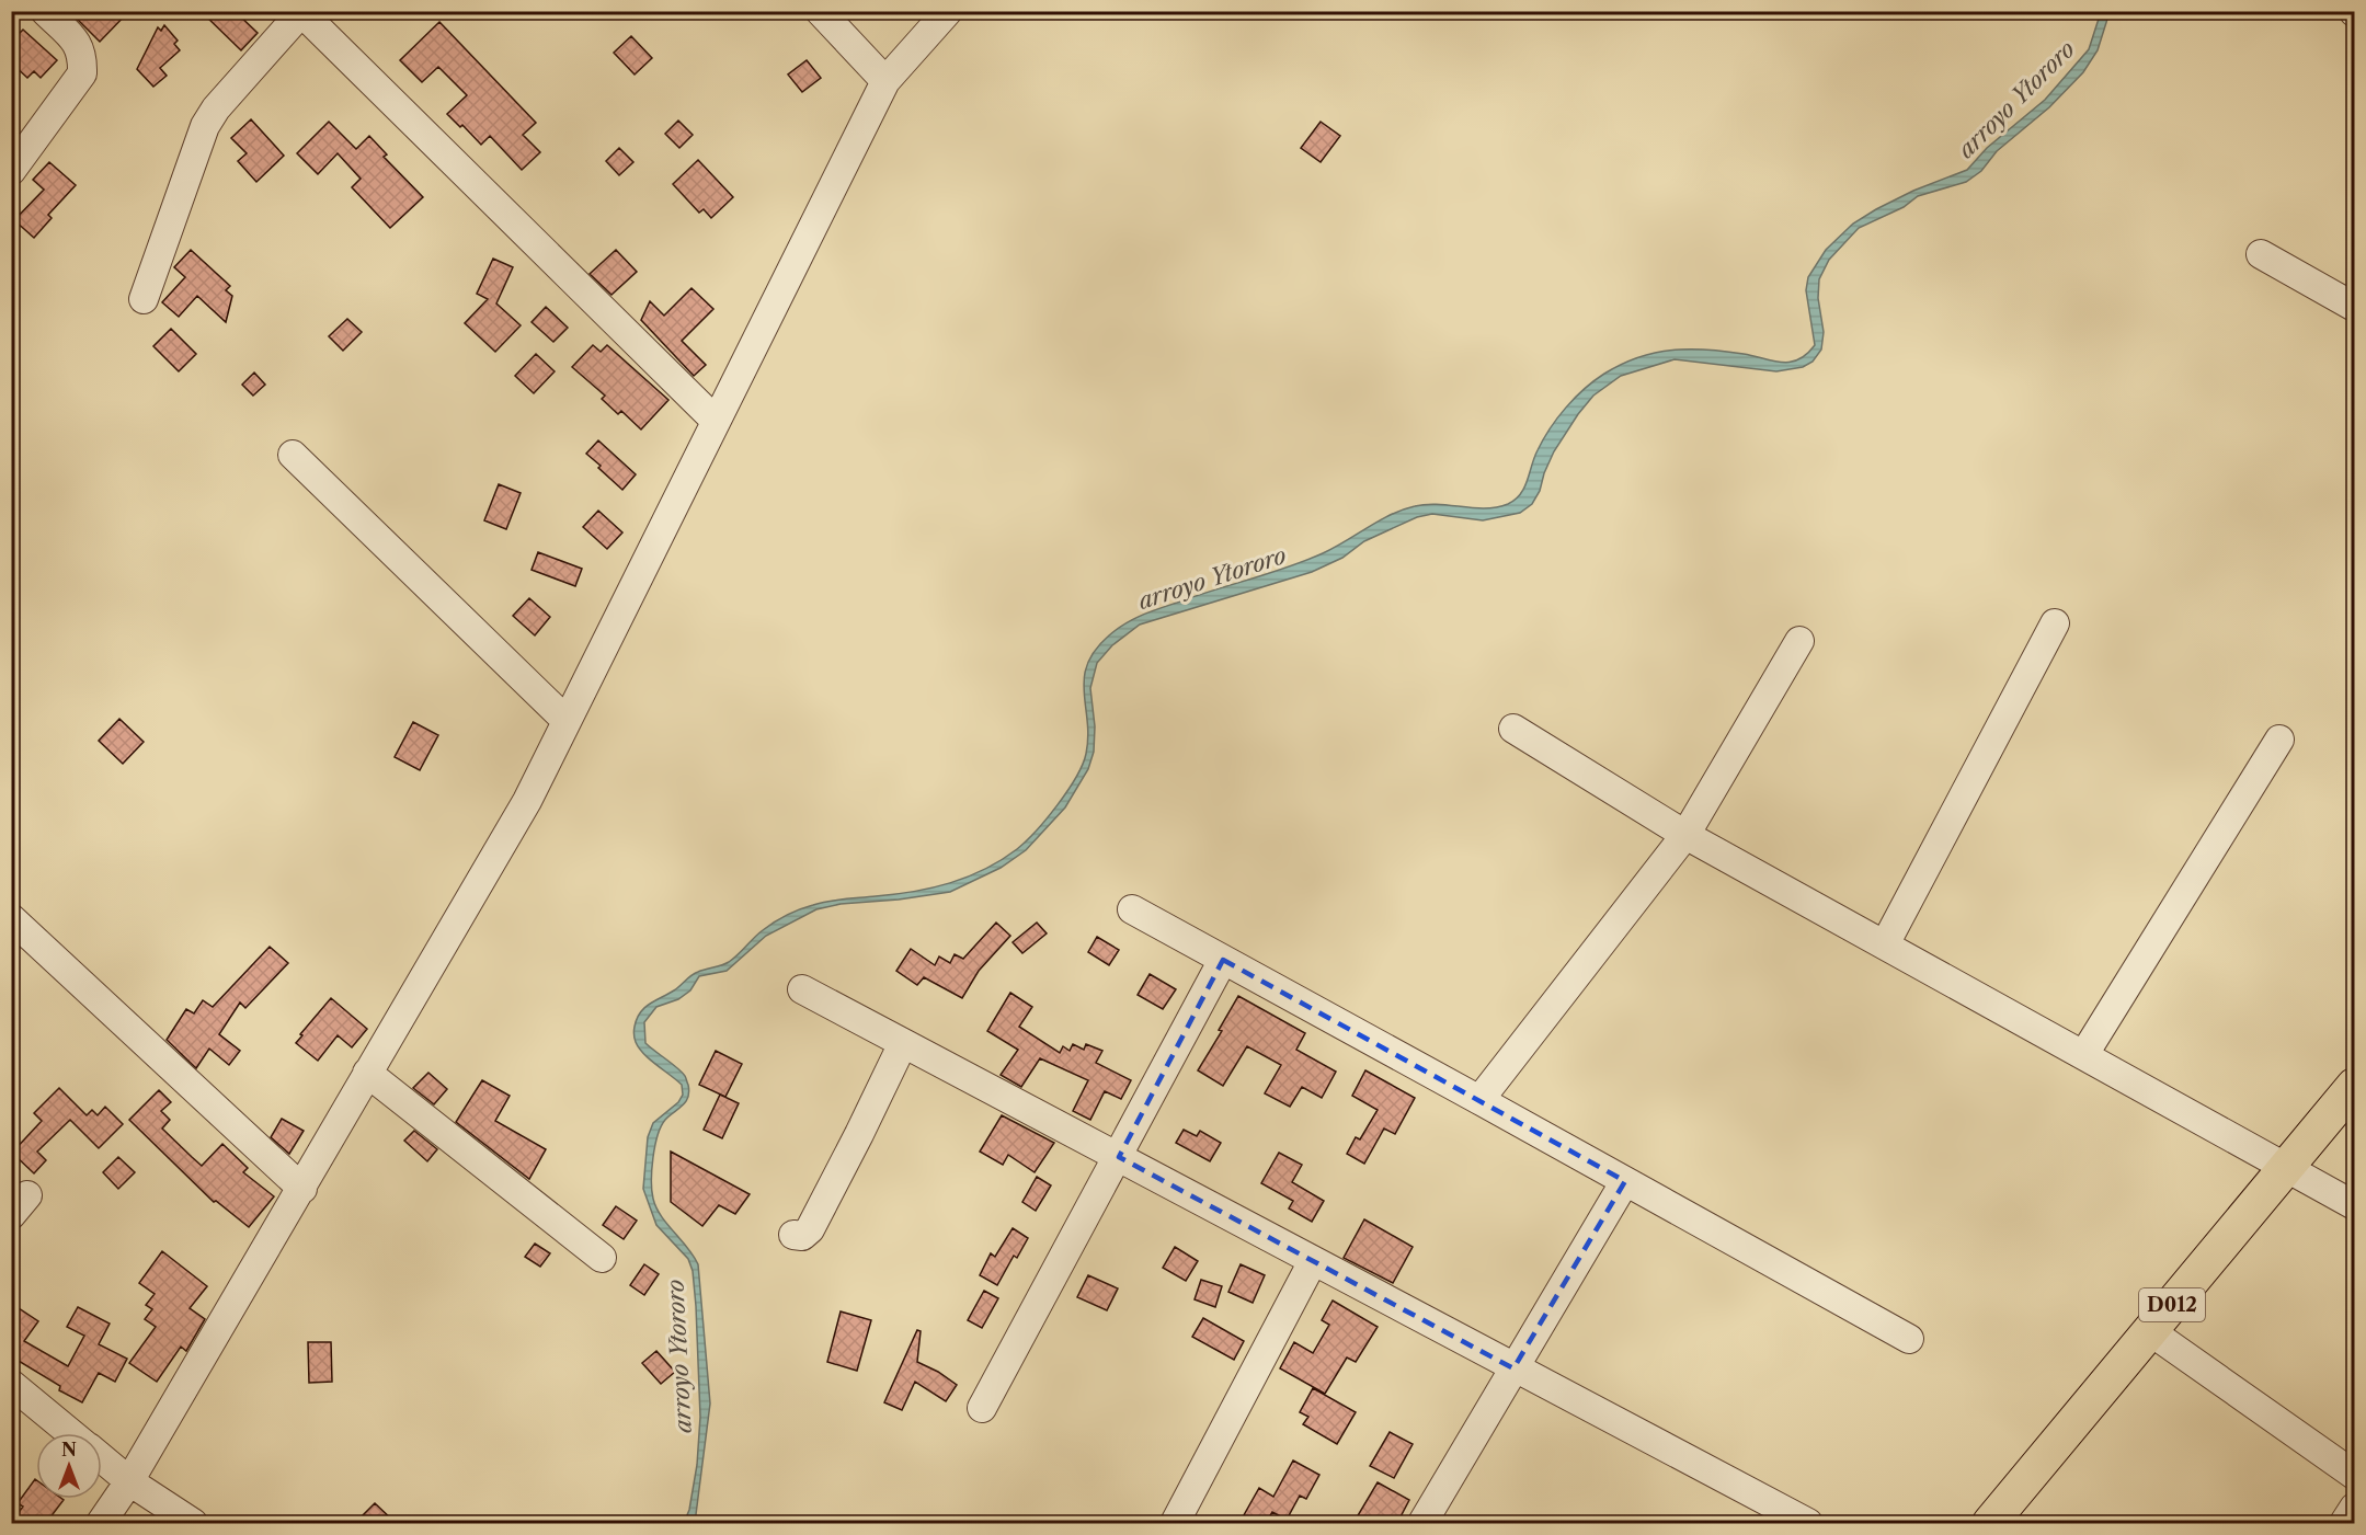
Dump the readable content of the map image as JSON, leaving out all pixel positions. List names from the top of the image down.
{
  "streets": {
    "main road": ["D012"]
  },
  "water": ["arroyo Ytororo"],
  "north": "top"
}
